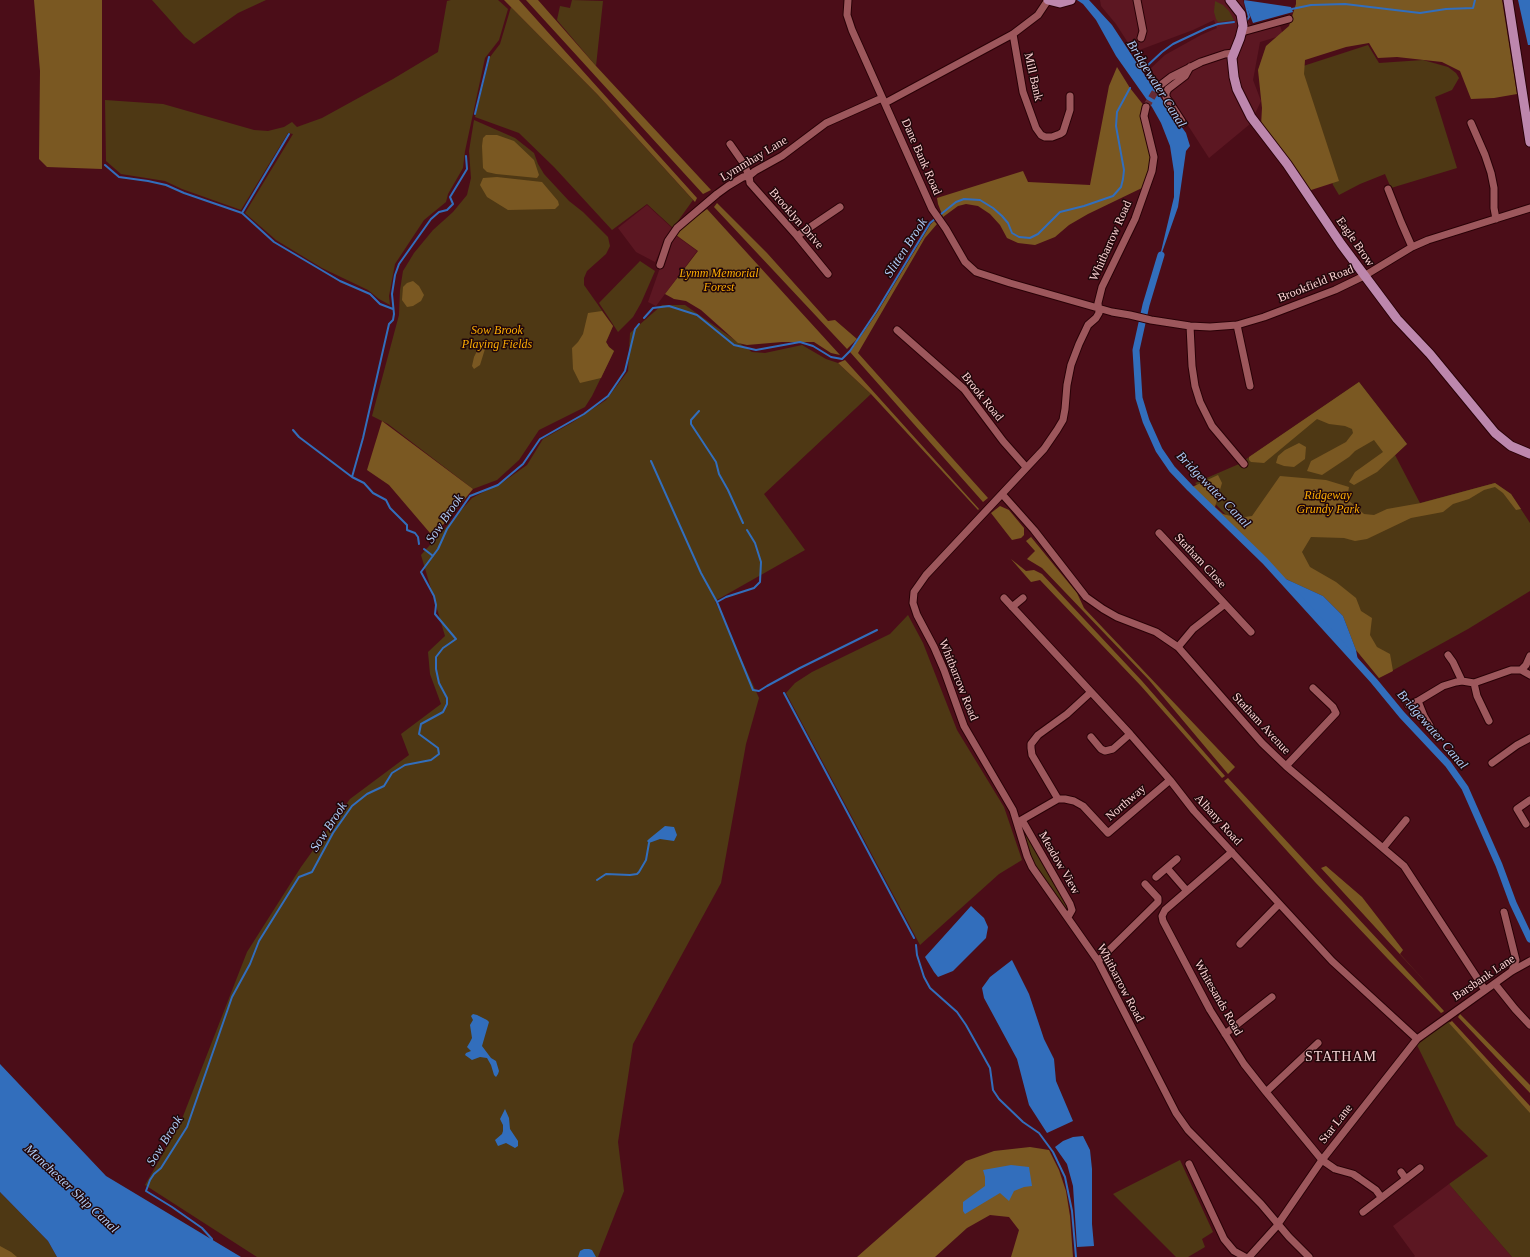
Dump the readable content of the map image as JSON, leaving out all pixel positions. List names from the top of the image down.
{
  "streets": {
    "main road": ["Eagle Brow"],
    "street": [
      "Mill Bank",
      "Dane Bank Road",
      "Lymmhay Lane",
      "Brooklyn Drive",
      "Whitbarrow Road",
      "Brookfield Road",
      "Brook Road",
      "Statham Close",
      "Statham Avenue",
      "Northway",
      "Albany Road",
      "Meadow View",
      "Barsbank Lane",
      "Whitesands Road",
      "Star Lane"
    ]
  },
  "crossings": [
    ["Dane Bank Road", "Lymmhay Lane"],
    ["Dane Bank Road", "Whitbarrow Road"],
    ["Dane Bank Road", "Brookfield Road"],
    ["Lymmhay Lane", "Brooklyn Drive"],
    ["Whitbarrow Road", "Brookfield Road"],
    ["Whitbarrow Road", "Brook Road"],
    ["Whitbarrow Road", "Statham Avenue"],
    ["Whitbarrow Road", "Meadow View"],
    ["Whitbarrow Road", "Star Lane"],
    ["Eagle Brow", "Brookfield Road"],
    ["Statham Close", "Statham Avenue"],
    ["Statham Avenue", "Barsbank Lane"],
    ["Northway", "Albany Road"],
    ["Albany Road", "Whitesands Road"],
    ["Albany Road", "Star Lane"],
    ["Barsbank Lane", "Star Lane"],
    ["Whitesands Road", "Star Lane"]
  ],
  "districts": ["STATHAM"],
  "water": [
    "Bridgewater Canal",
    "Slitten Brook",
    "Sow Brook",
    "Manchester Ship Canal"
  ],
  "parks": ["Lymm Memorial Forest", "Sow Brook Playing Fields", "Ridgeway Grundy Park"]
}
